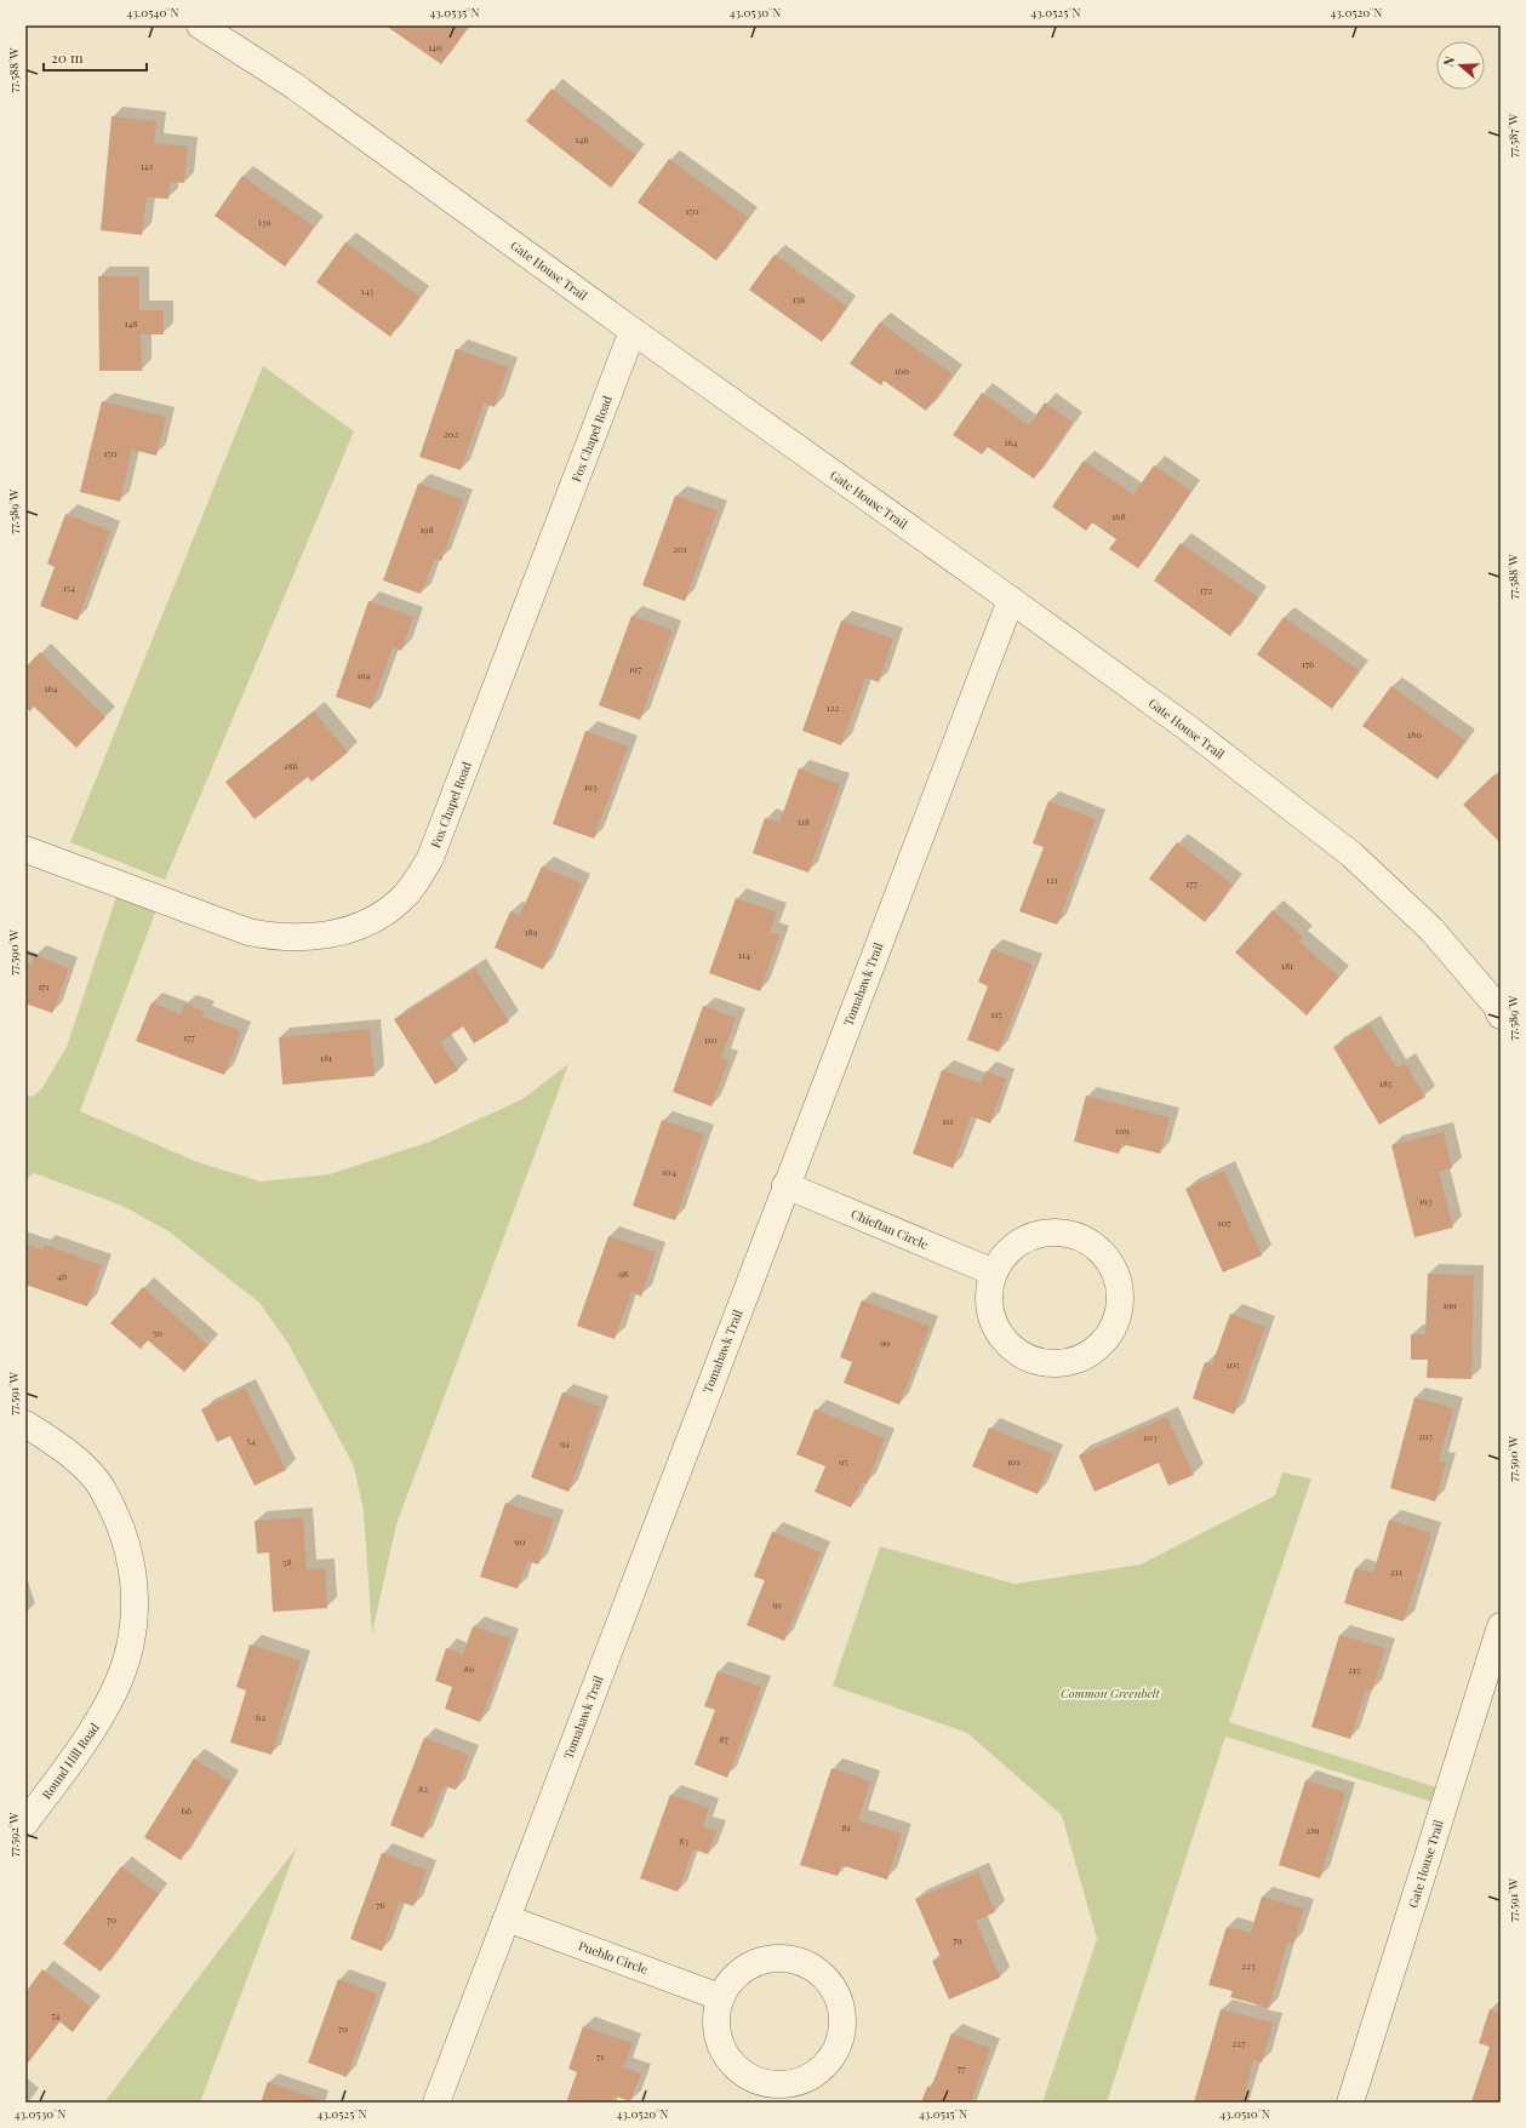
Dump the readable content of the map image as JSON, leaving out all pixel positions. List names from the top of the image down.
{
  "streets": {
    "street": [
      "Gate House Trail",
      "Fox Chapel Road",
      "Tomahawk Trail",
      "Chieftan Circle",
      "Round Hill Road",
      "Pueblo Circle"
    ]
  },
  "crossings": [
    ["Gate House Trail", "Fox Chapel Road"],
    ["Gate House Trail", "Tomahawk Trail"],
    ["Tomahawk Trail", "Chieftan Circle"],
    ["Tomahawk Trail", "Pueblo Circle"]
  ],
  "parks": ["Common Greenbelt"],
  "house_numbers": [
    "140",
    "146",
    "142",
    "150",
    "139",
    "143",
    "156",
    "148",
    "160",
    "202",
    "164",
    "150",
    "168",
    "198",
    "201",
    "154",
    "172",
    "176",
    "197",
    "194",
    "164",
    "122",
    "180",
    "186",
    "193",
    "118",
    "121",
    "177",
    "189",
    "114",
    "181",
    "171",
    "115",
    "177",
    "110",
    "181",
    "185",
    "111",
    "109",
    "104",
    "193",
    "107",
    "98",
    "46",
    "199",
    "50",
    "99",
    "105",
    "205",
    "103",
    "54",
    "94",
    "95",
    "101",
    "90",
    "58",
    "211",
    "91",
    "86",
    "215",
    "62",
    "87",
    "82",
    "66",
    "81",
    "219",
    "83",
    "76",
    "70",
    "79",
    "223",
    "74",
    "70",
    "227",
    "71",
    "77"
  ],
  "scale_bar": "20 m",
  "north": "left",
  "coordinates": [
    "43.0540°N",
    "43.0535°N",
    "43.0530°N",
    "43.0525°N",
    "43.0520°N",
    "77.588°W",
    "77.587°W",
    "77.589°W",
    "77.590°W",
    "77.591°W",
    "77.592°W",
    "43.0515°N",
    "43.0510°N"
  ]
}
